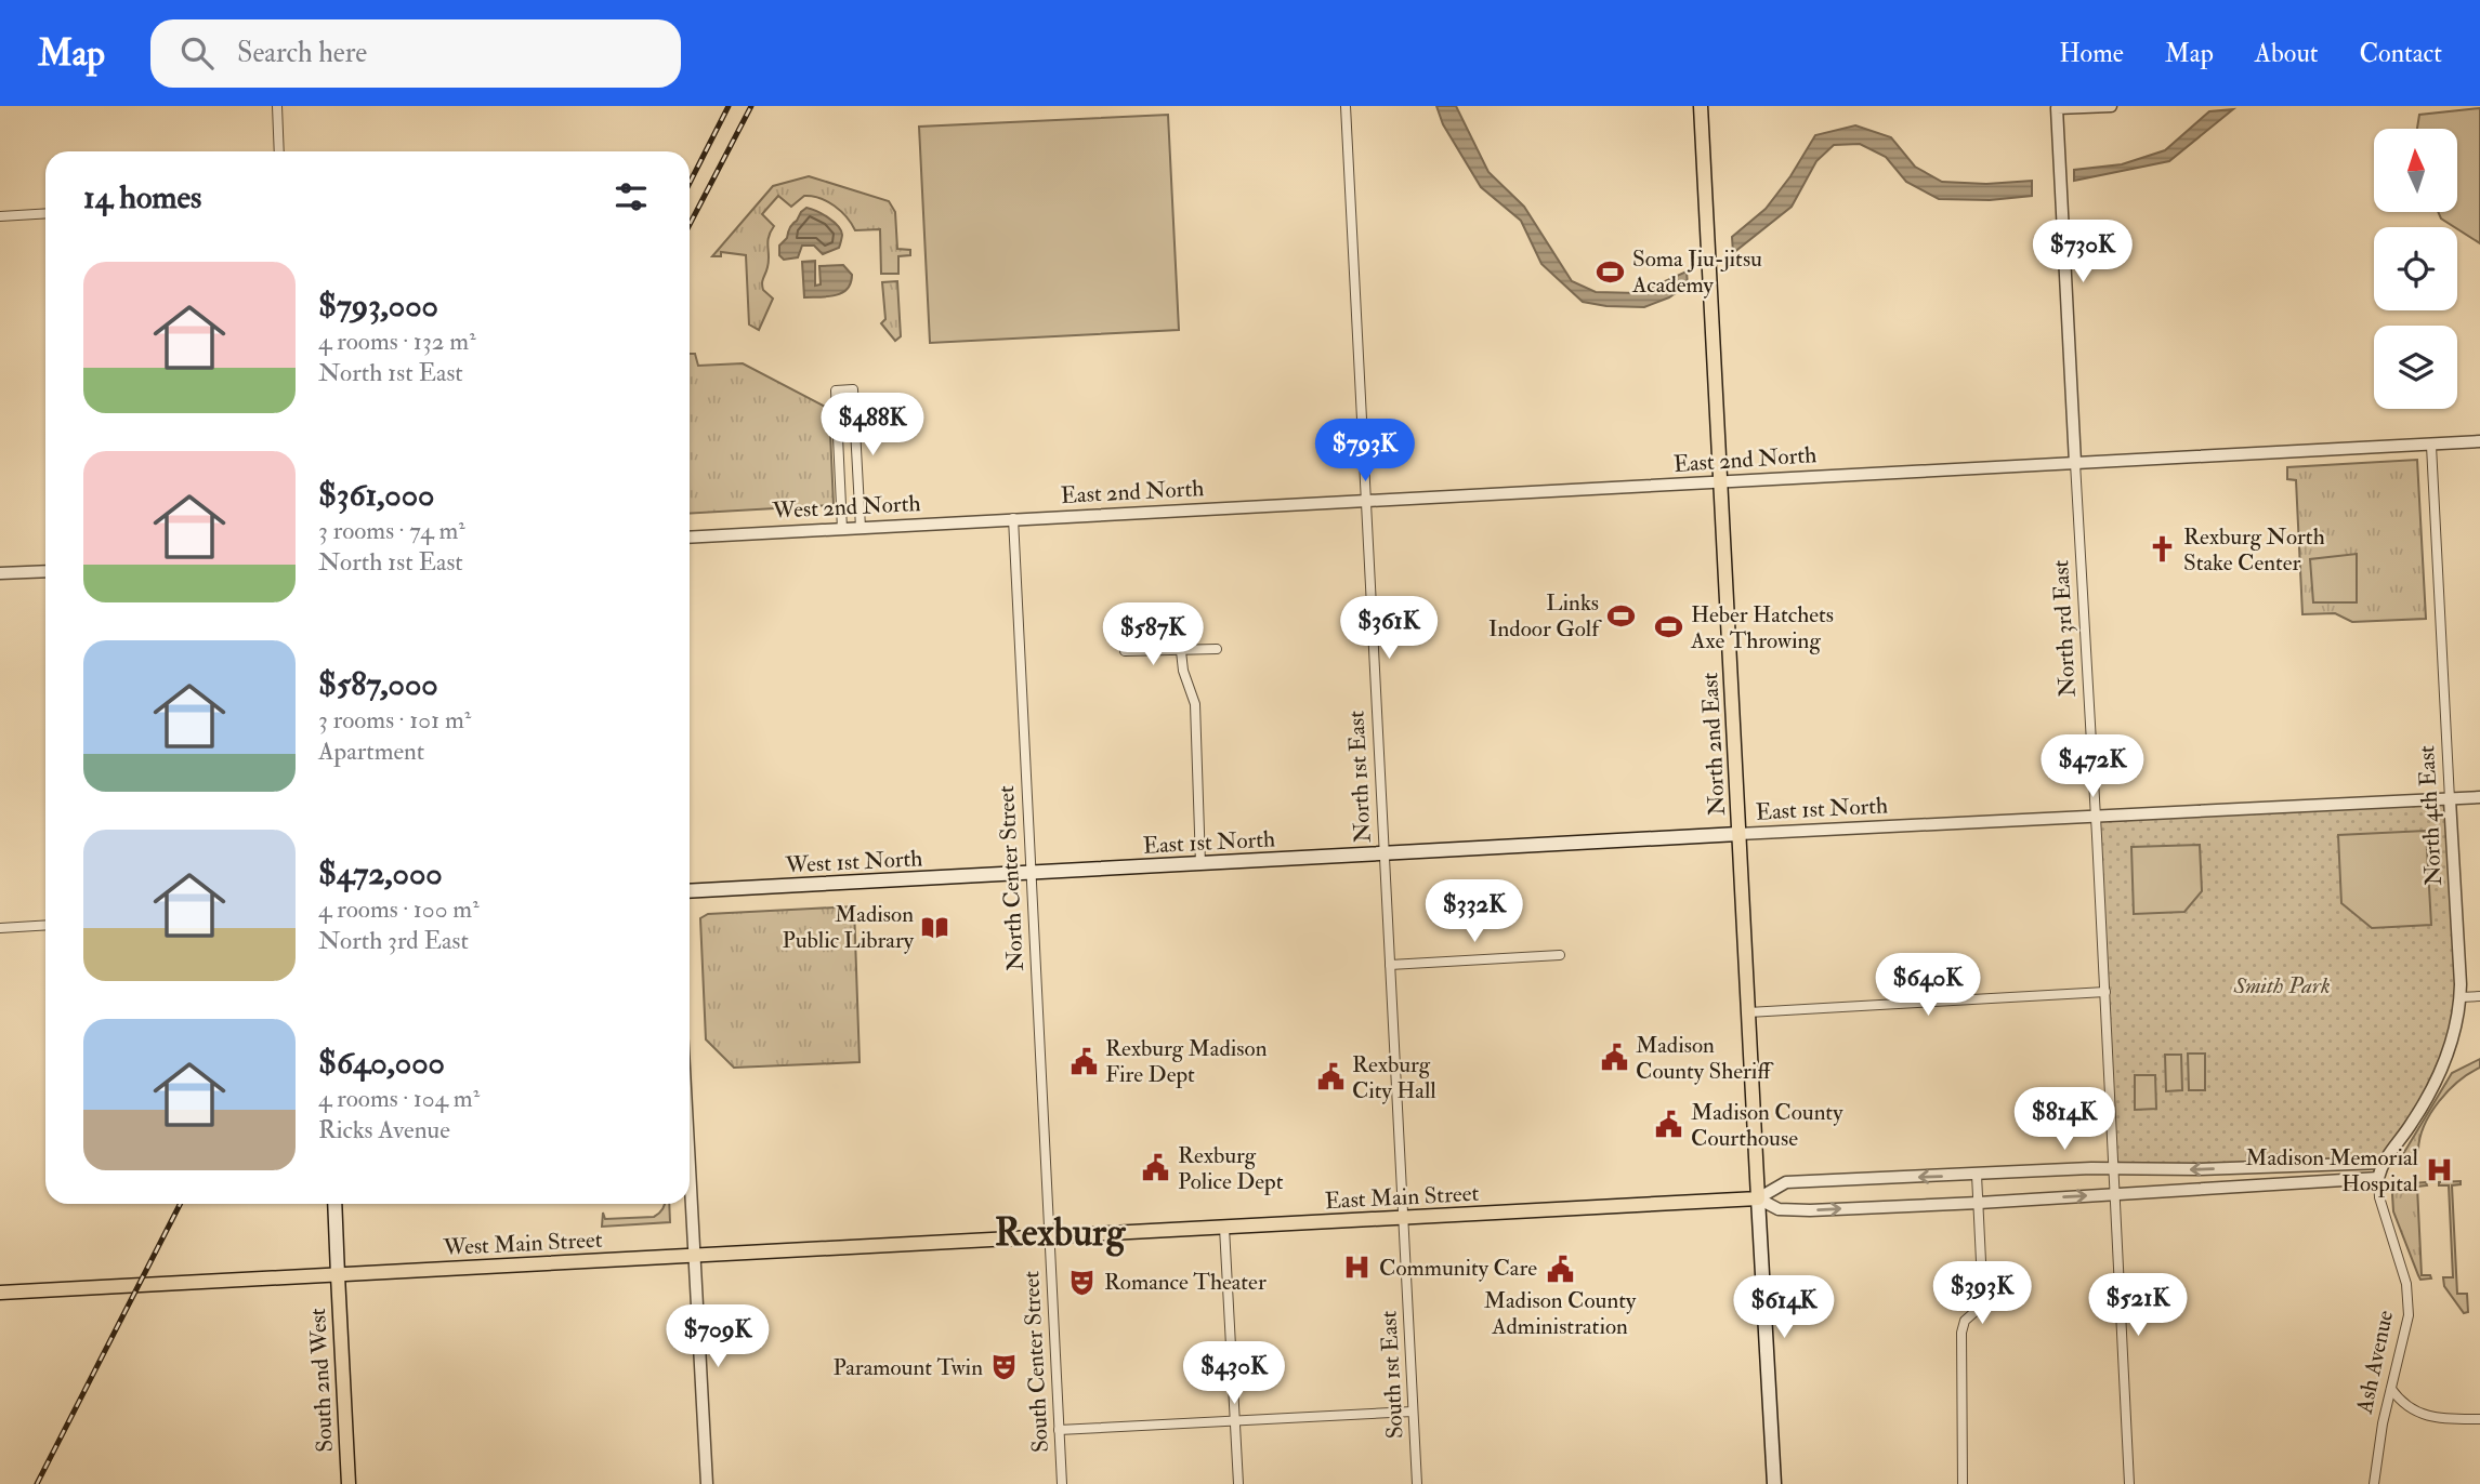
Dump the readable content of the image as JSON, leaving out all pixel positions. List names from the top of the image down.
{
  "streets": {
    "main road": [
      "North 2nd East",
      "East 1st North",
      "West 1st North",
      "East Main Street",
      "West Main Street",
      "South 2nd West"
    ],
    "street": [
      "East 2nd North",
      "West 2nd North",
      "North 3rd East",
      "North 1st East",
      "North 4th East",
      "North Center Street",
      "South Center Street",
      "Ash Avenue",
      "South 1st East"
    ]
  },
  "crossings": [
    ["East 2nd North", "West 2nd North"],
    ["East 2nd North", "North 3rd East"],
    ["East 2nd North", "North 2nd East"],
    ["East 2nd North", "North 1st East"],
    ["East 2nd North", "North 4th East"],
    ["East 2nd North", "North Center Street"],
    ["West 2nd North", "North Center Street"],
    ["North 3rd East", "East 1st North"],
    ["North 3rd East", "East Main Street"],
    ["North 2nd East", "East 1st North"],
    ["North 2nd East", "East Main Street"],
    ["North 1st East", "East 1st North"],
    ["North 1st East", "East Main Street"],
    ["North 1st East", "South 1st East"],
    ["East 1st North", "North 4th East"],
    ["East 1st North", "West 1st North"],
    ["East 1st North", "North Center Street"],
    ["North 4th East", "East Main Street"],
    ["North 4th East", "Ash Avenue"],
    ["West 1st North", "North Center Street"],
    ["North Center Street", "East Main Street"],
    ["North Center Street", "West Main Street"],
    ["North Center Street", "South Center Street"],
    ["East Main Street", "West Main Street"],
    ["East Main Street", "South Center Street"],
    ["East Main Street", "Ash Avenue"],
    ["East Main Street", "South 1st East"],
    ["West Main Street", "South Center Street"],
    ["West Main Street", "South 2nd West"]
  ],
  "districts": ["Rexburg"],
  "parks": ["Smith Park"],
  "places": {
    "sports": ["Soma Jiu-jitsu Academy", "Links Indoor Golf", "Heber Hatchets Axe Throwing"],
    "church": ["Rexburg North Stake Center"],
    "library": ["Madison Public Library"],
    "public building": [
      "Madison County Sheriff",
      "Rexburg Madison Fire Dept",
      "Rexburg City Hall",
      "Madison County Courthouse",
      "Rexburg Police Dept",
      "Madison County Administration"
    ],
    "hospital": ["Madison Memorial Hospital", "Community Care"],
    "theatre": ["Romance Theater", "Paramount Twin"]
  },
  "north": "top",
  "page": {
    "header": "Map",
    "search": "Search here",
    "nav": [
      "Home",
      "Map",
      "About",
      "Contact"
    ],
    "heading": "14 homes",
    "price": [
      "$730K",
      "$488K",
      "$793K",
      "$361K",
      "$587K",
      "$472K",
      "$332K",
      "$640K",
      "$814K",
      "$393K",
      "$521K",
      "$614K",
      "$709K",
      "$430K"
    ],
    "list": [
      {
        "name": "$793,000",
        "note": "4 rooms · 132 m² · North 1st East"
      },
      {
        "name": "$361,000",
        "note": "3 rooms · 74 m² · North 1st East"
      },
      {
        "name": "$587,000",
        "note": "3 rooms · 101 m² · Apartment"
      },
      {
        "name": "$472,000",
        "note": "4 rooms · 100 m² · North 3rd East"
      },
      {
        "name": "$640,000",
        "note": "4 rooms · 104 m² · Ricks Avenue"
      }
    ]
  }
}
